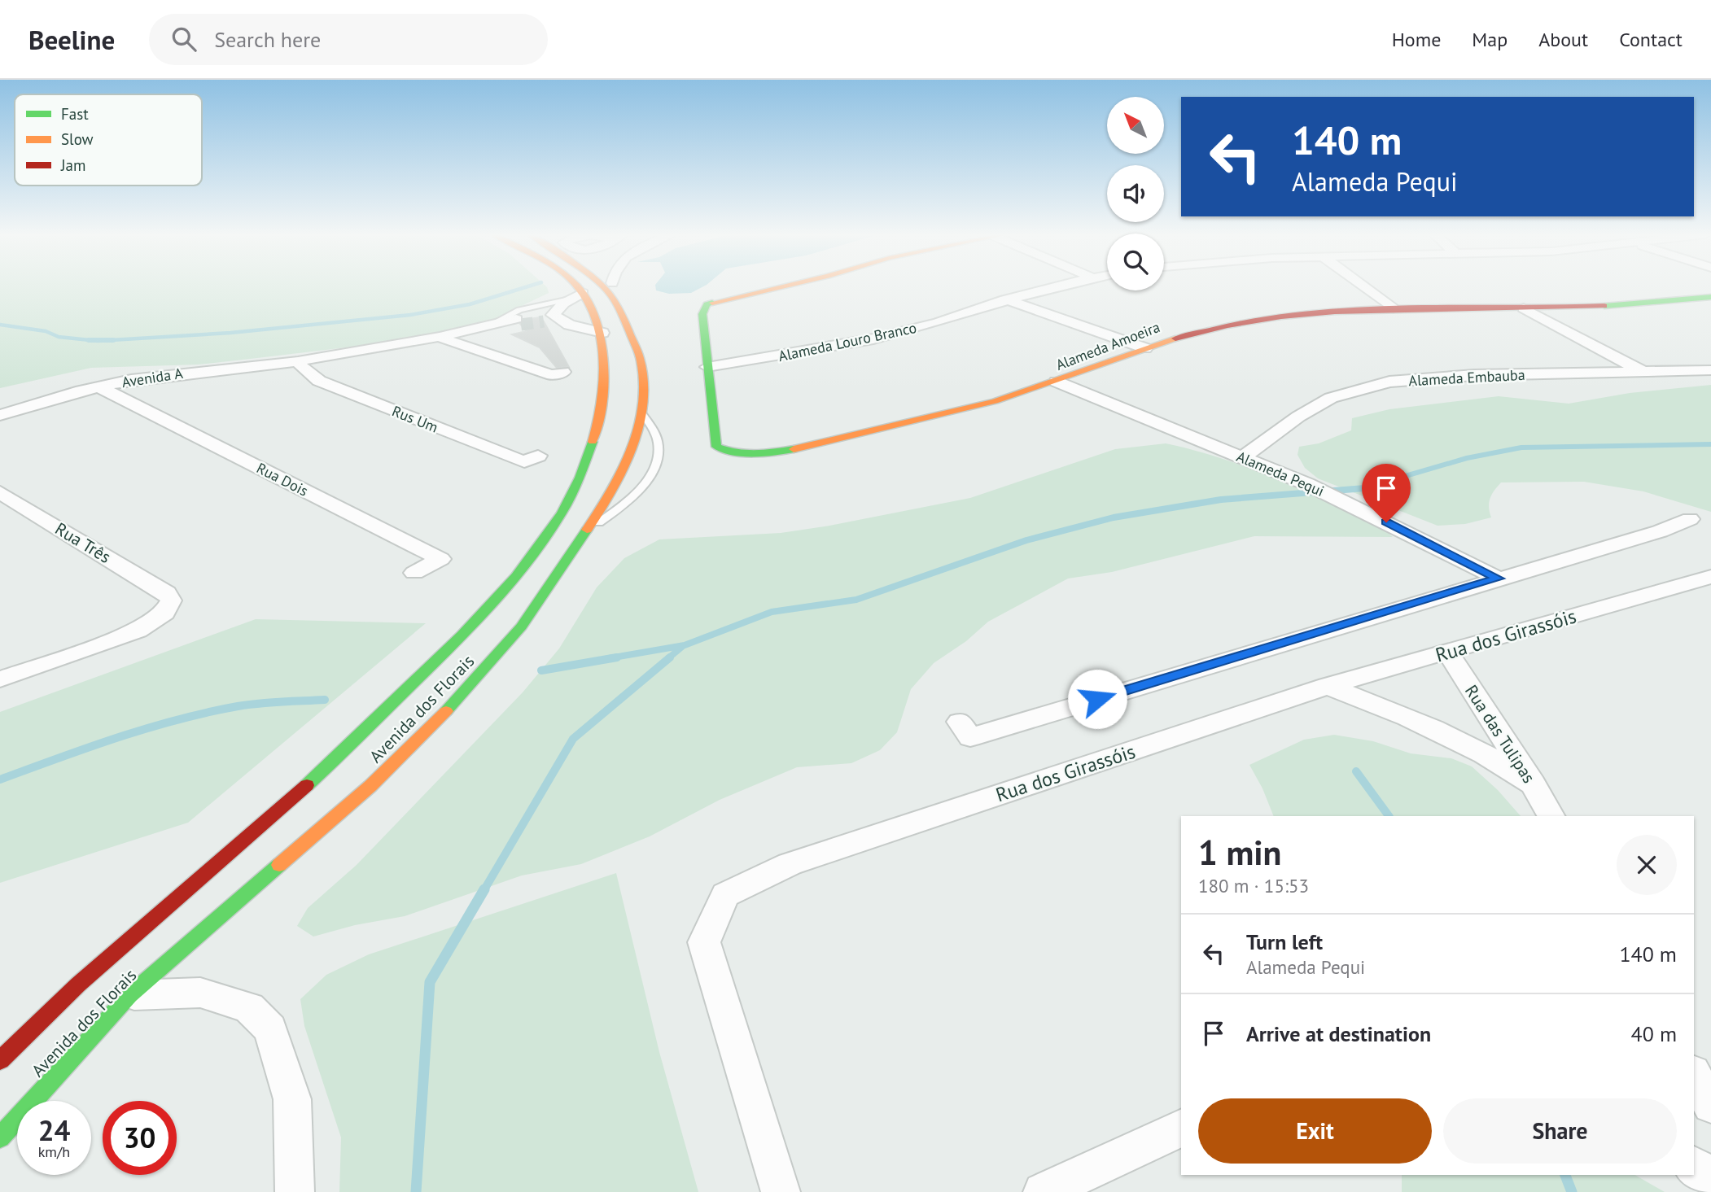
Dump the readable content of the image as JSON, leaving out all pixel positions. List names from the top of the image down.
{
  "streets": {
    "street": [
      "Alameda Louro Branco",
      "Alameda Amoeira",
      "Avenida A",
      "Alameda Embauba",
      "Rus Um",
      "Alameda Pequi",
      "Rua Dois",
      "Rua Três",
      "Rua dos Girassóis",
      "Avenida dos Florais",
      "Rua das Tulipas"
    ]
  },
  "crossings": [
    ["Alameda Louro Branco", "Alameda Amoeira"],
    ["Alameda Amoeira", "Alameda Pequi"],
    ["Avenida A", "Rus Um"],
    ["Avenida A", "Rua Dois"],
    ["Alameda Embauba", "Alameda Pequi"],
    ["Rua dos Girassóis", "Rua das Tulipas"]
  ],
  "legend": ["Fast", "Slow", "Jam"],
  "north": "top left",
  "page": {
    "header": "Beeline",
    "search": "Search here",
    "nav": [
      "Home",
      "Map",
      "About",
      "Contact"
    ],
    "turn": ["140 m", "Alameda Pequi"],
    "heading": ["1 min", "180 m · 15:53"],
    "list": [
      {
        "name": "Turn left",
        "note": "Alameda Pequi",
        "value": "140 m"
      },
      {
        "name": "Arrive at destination",
        "value": "40 m"
      }
    ],
    "buttons": ["Exit", "Share"],
    "speed": "24 km/h",
    "limit": "30"
  }
}
